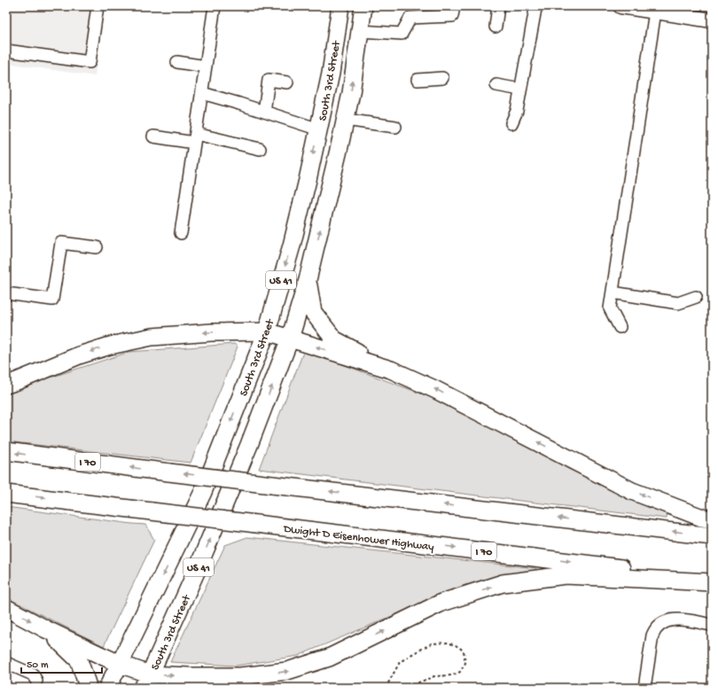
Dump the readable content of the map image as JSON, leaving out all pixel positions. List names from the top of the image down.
{
  "streets": {
    "highway": [
      "South 3rd Street",
      "US 41",
      "I 70",
      "Dwight D Eisenhower Highway"
    ]
  },
  "scale_bar": "50 m"
}
